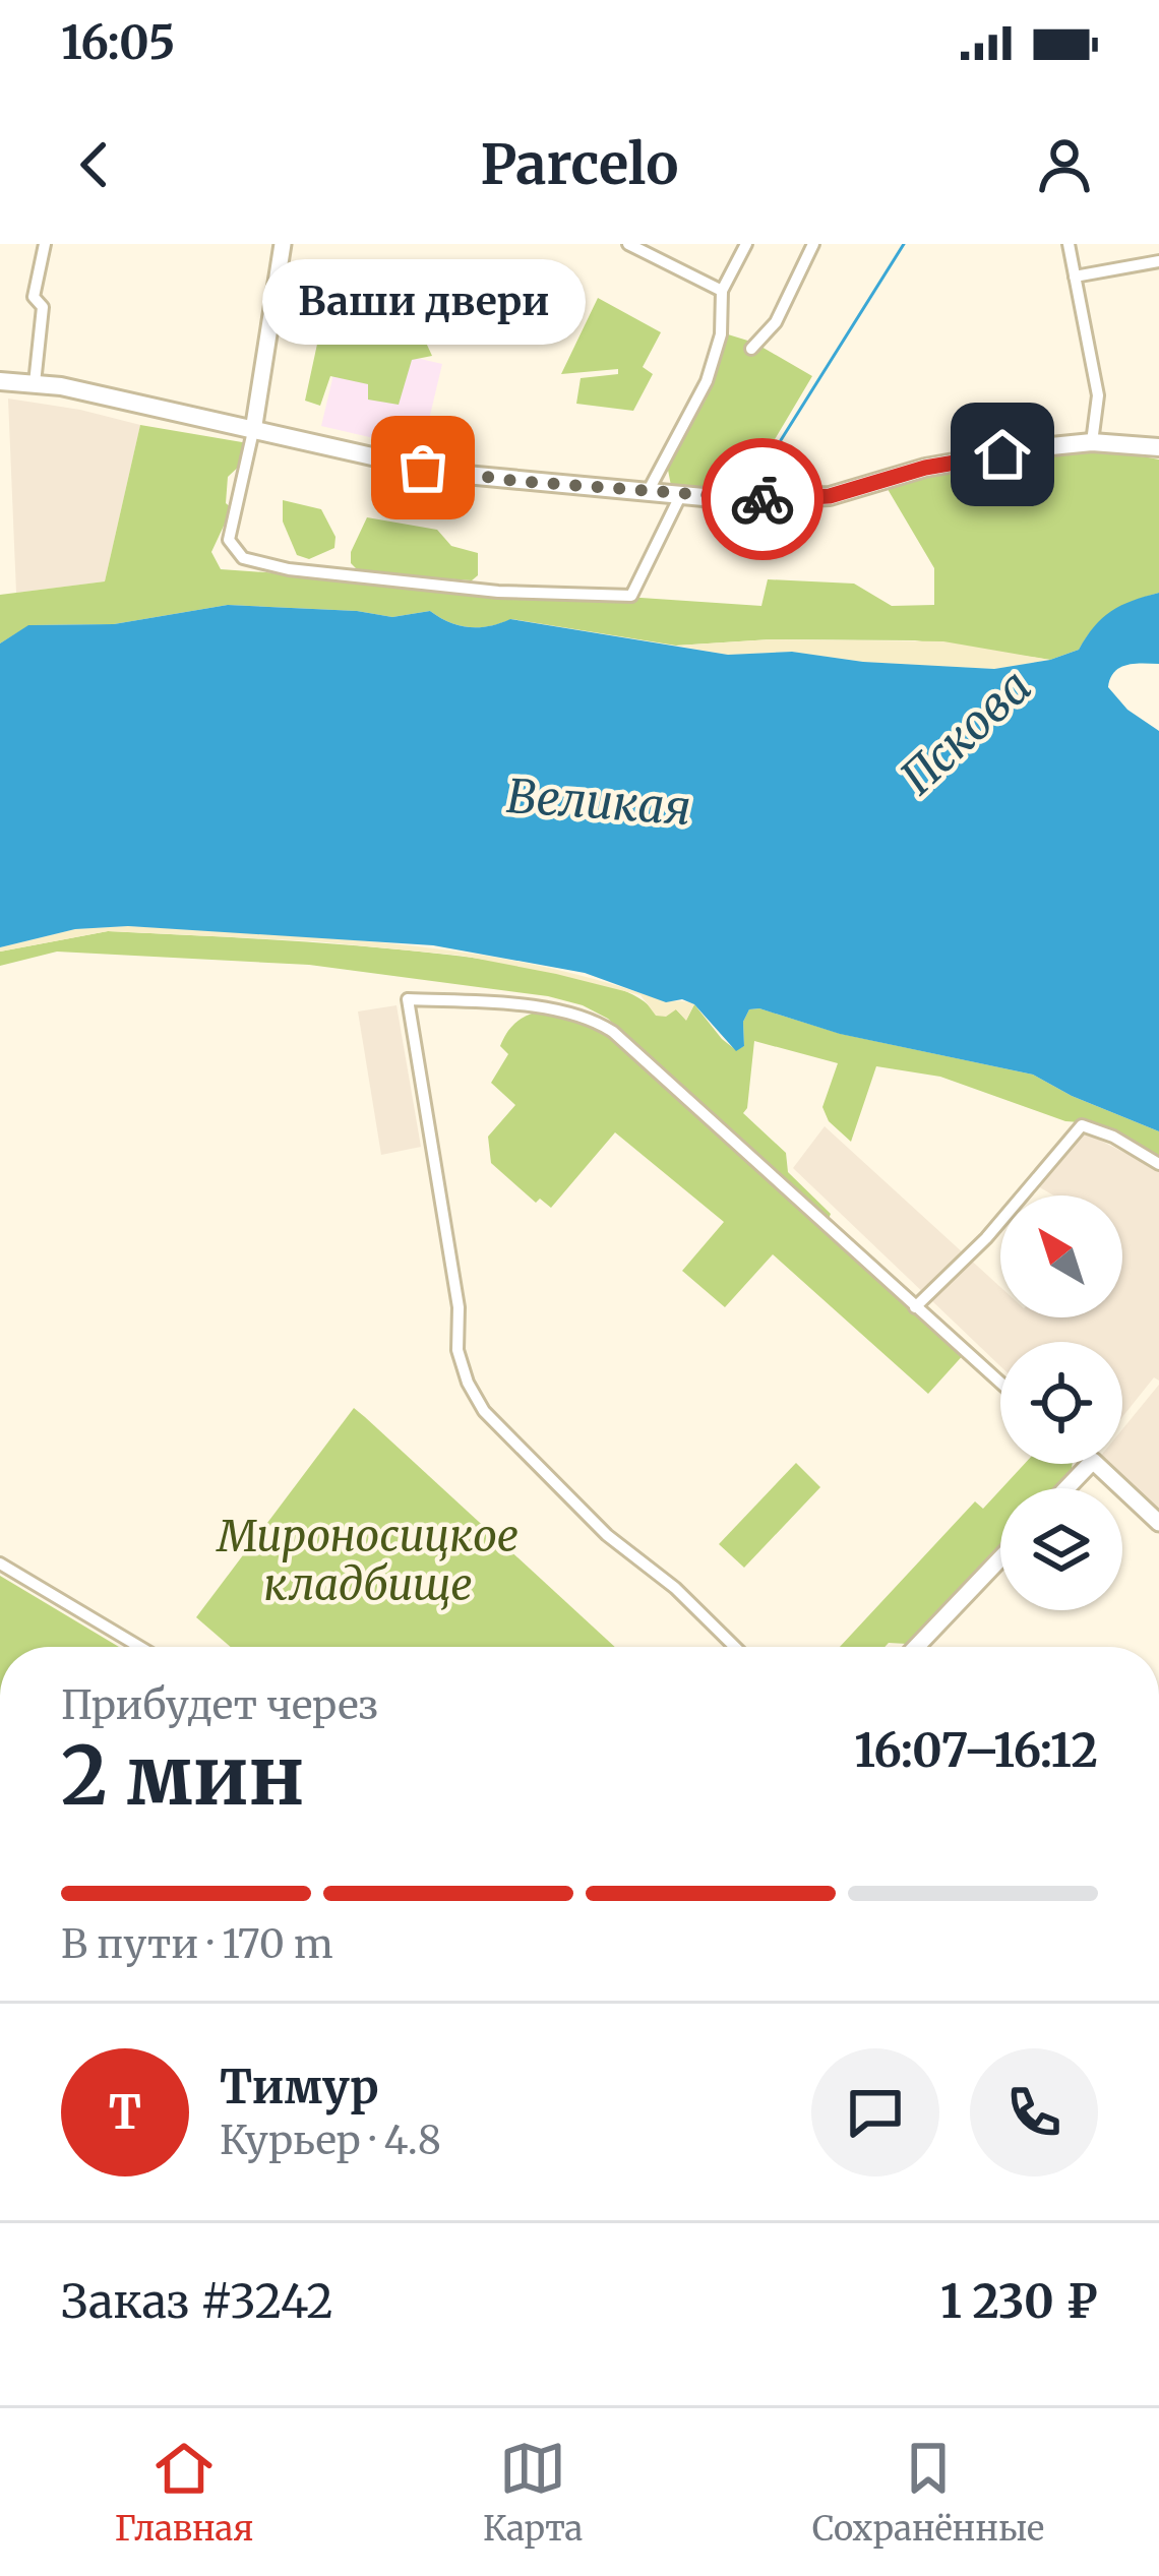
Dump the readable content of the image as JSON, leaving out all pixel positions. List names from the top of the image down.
{
  "water": ["Пскова", "Великая"],
  "parks": ["Мироносицкое кладбище"],
  "places": ["Ваши двери"],
  "north": "top left",
  "page": {
    "status": "16:05",
    "header": "Parcelo",
    "bubble": "Ваши двери",
    "heading": ["2 мин", "Прибудет через", "16:07–16:12"],
    "panel": [
      "Тимур",
      "Курьер · 4.8",
      "Заказ #3242",
      "1 230 ₽"
    ],
    "bar": "В пути · 170 m",
    "round": "Т",
    "tabs": ["Главная", "Карта", "Сохранённые"]
  }
}
